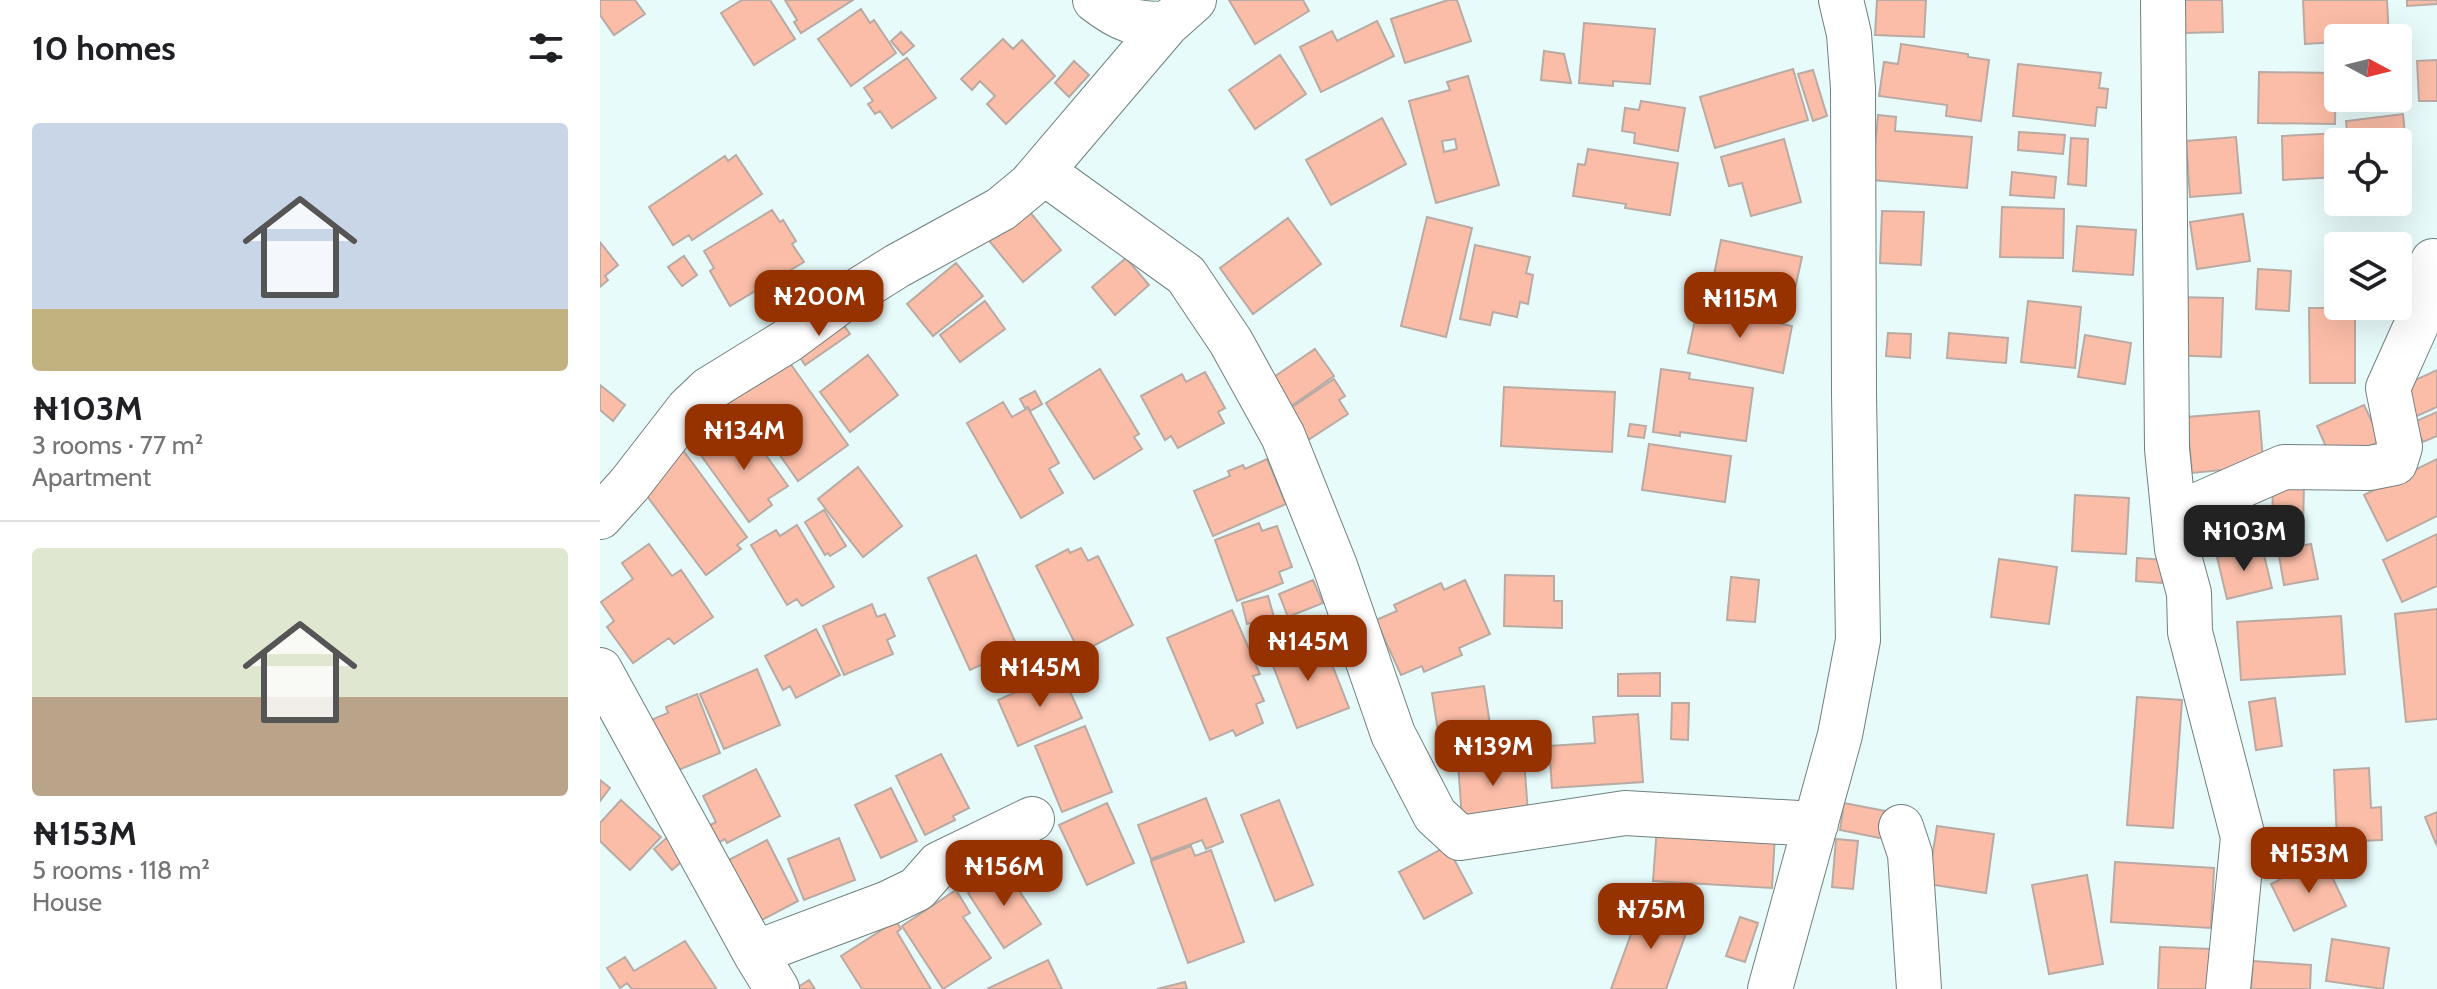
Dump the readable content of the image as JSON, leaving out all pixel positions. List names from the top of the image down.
{
  "north": "right",
  "page": {
    "heading": "10 homes",
    "list": [
      {
        "name": "₦103M",
        "note": "3 rooms · 77 m² · Apartment"
      },
      {
        "name": "₦153M",
        "note": "5 rooms · 118 m² · House"
      }
    ],
    "price": [
      "₦200M",
      "₦115M",
      "₦134M",
      "₦103M",
      "₦145M",
      "₦145M",
      "₦139M",
      "₦153M",
      "₦156M",
      "₦75M"
    ]
  }
}
